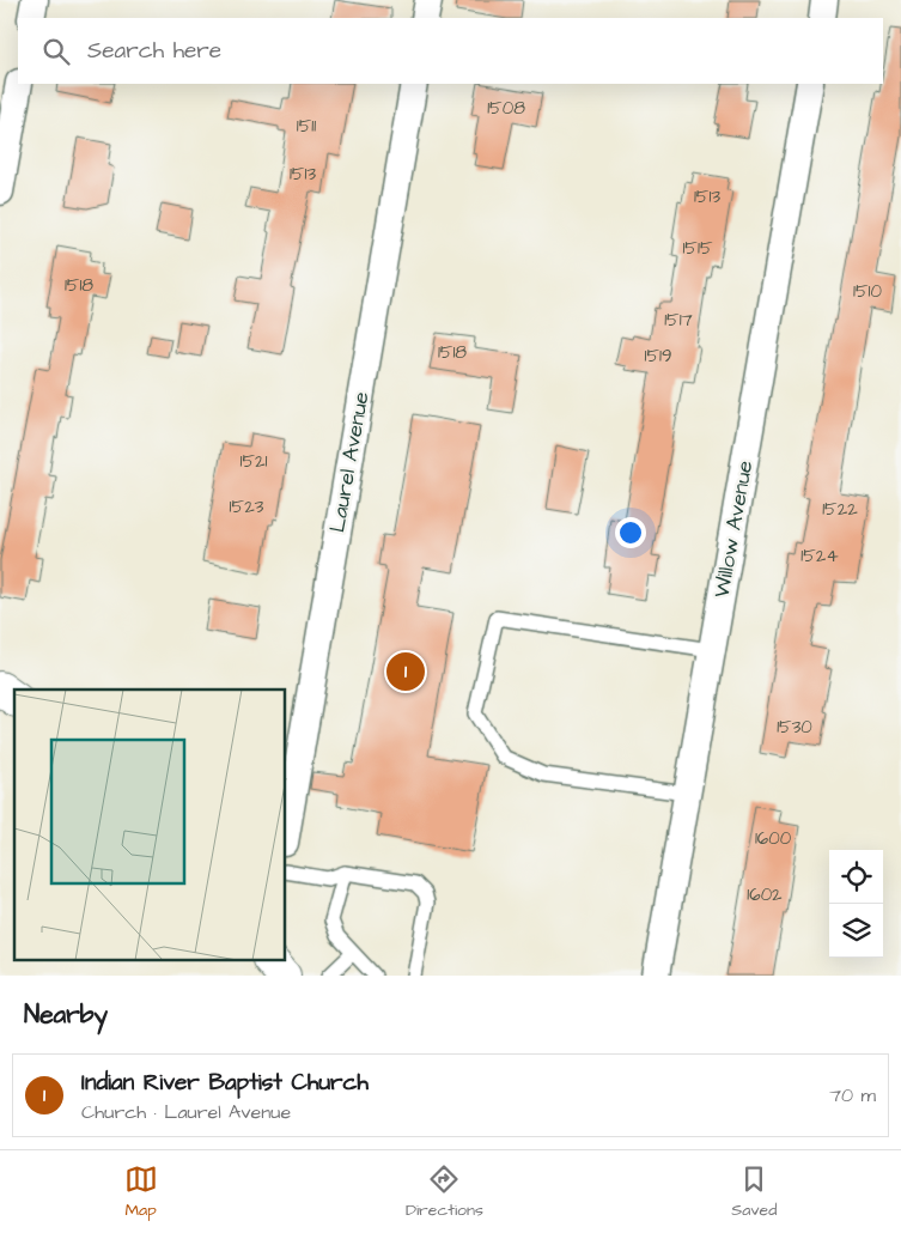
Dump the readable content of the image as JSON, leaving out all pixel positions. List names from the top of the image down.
{
  "streets": {
    "street": ["Laurel Avenue", "Willow Avenue"]
  },
  "house_numbers": [
    "1508",
    "1511",
    "1513",
    "1513",
    "1515",
    "1518",
    "1510",
    "1517",
    "1518",
    "1519",
    "1521",
    "1523",
    "1522",
    "1524",
    "1530",
    "1600",
    "1602"
  ],
  "page": {
    "search": "Search here",
    "pins": "1",
    "heading": "Nearby",
    "list": [
      {
        "mark": "1",
        "name": "Indian River Baptist Church",
        "note": "Church · Laurel Avenue",
        "value": "70 m"
      }
    ],
    "nav": ["Map", "Directions", "Saved"]
  }
}
